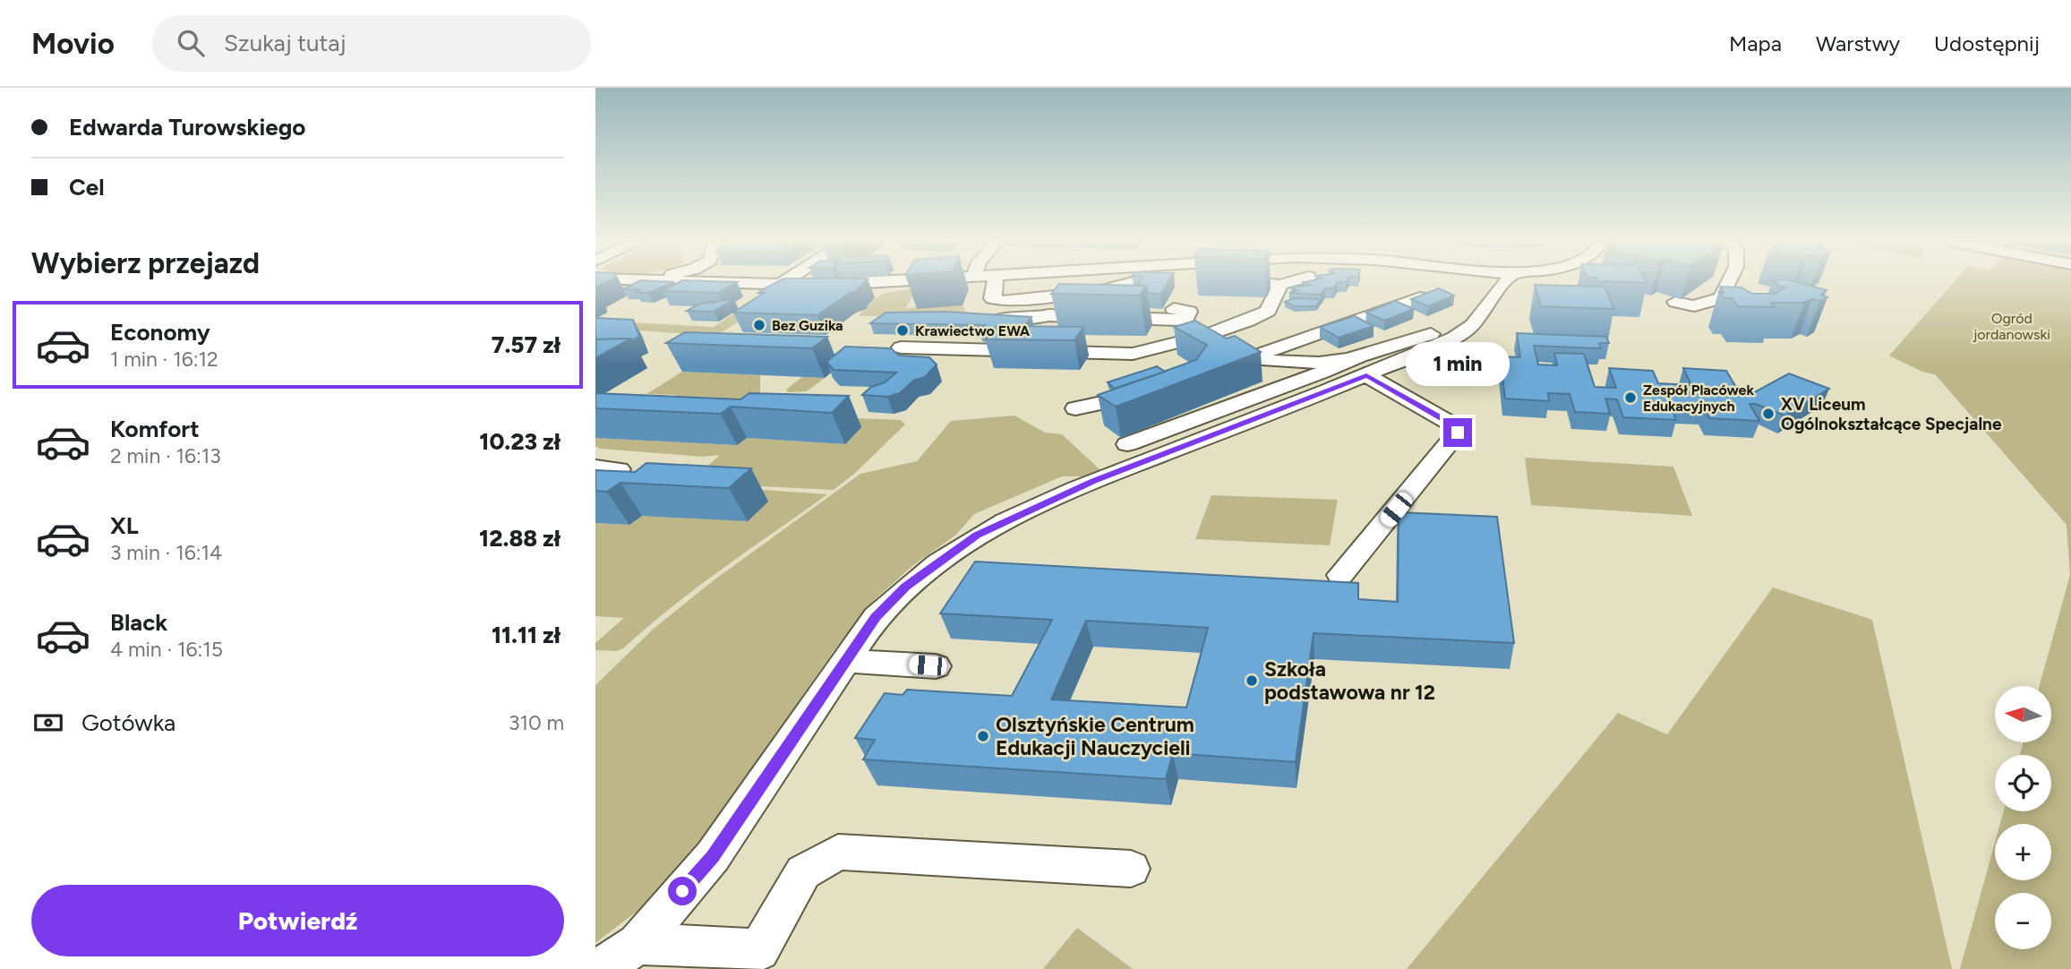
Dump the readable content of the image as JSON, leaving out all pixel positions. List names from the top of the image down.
{
  "parks": ["Ogród jordanowski"],
  "places": [
    "Bez Guzika",
    "Krawiectwo EWA",
    "Zespół Placówek Edukacyjnych",
    "XV Liceum Ogólnokształcące Specjalne",
    "Szkoła podstawowa nr 12",
    "Olsztyńskie Centrum Edukacji Nauczycieli"
  ],
  "north": "left",
  "page": {
    "header": "Movio",
    "search": "Szukaj tutaj",
    "nav": ["Mapa", "Warstwy", "Udostępnij"],
    "banner": ["Edwarda Turowskiego", "Cel"],
    "heading": "Wybierz przejazd",
    "list": [
      {
        "name": "Economy",
        "note": "1 min · 16:12",
        "value": "7.57 zł"
      },
      {
        "name": "Komfort",
        "note": "2 min · 16:13",
        "value": "10.23 zł"
      },
      {
        "name": "XL",
        "note": "3 min · 16:14",
        "value": "12.88 zł"
      },
      {
        "name": "Black",
        "note": "4 min · 16:15",
        "value": "11.11 zł"
      }
    ],
    "bubble": "1 min",
    "map_buttons": ["+", "−"],
    "pay": ["Gotówka", "310 m"],
    "buttons": "Potwierdź"
  }
}
